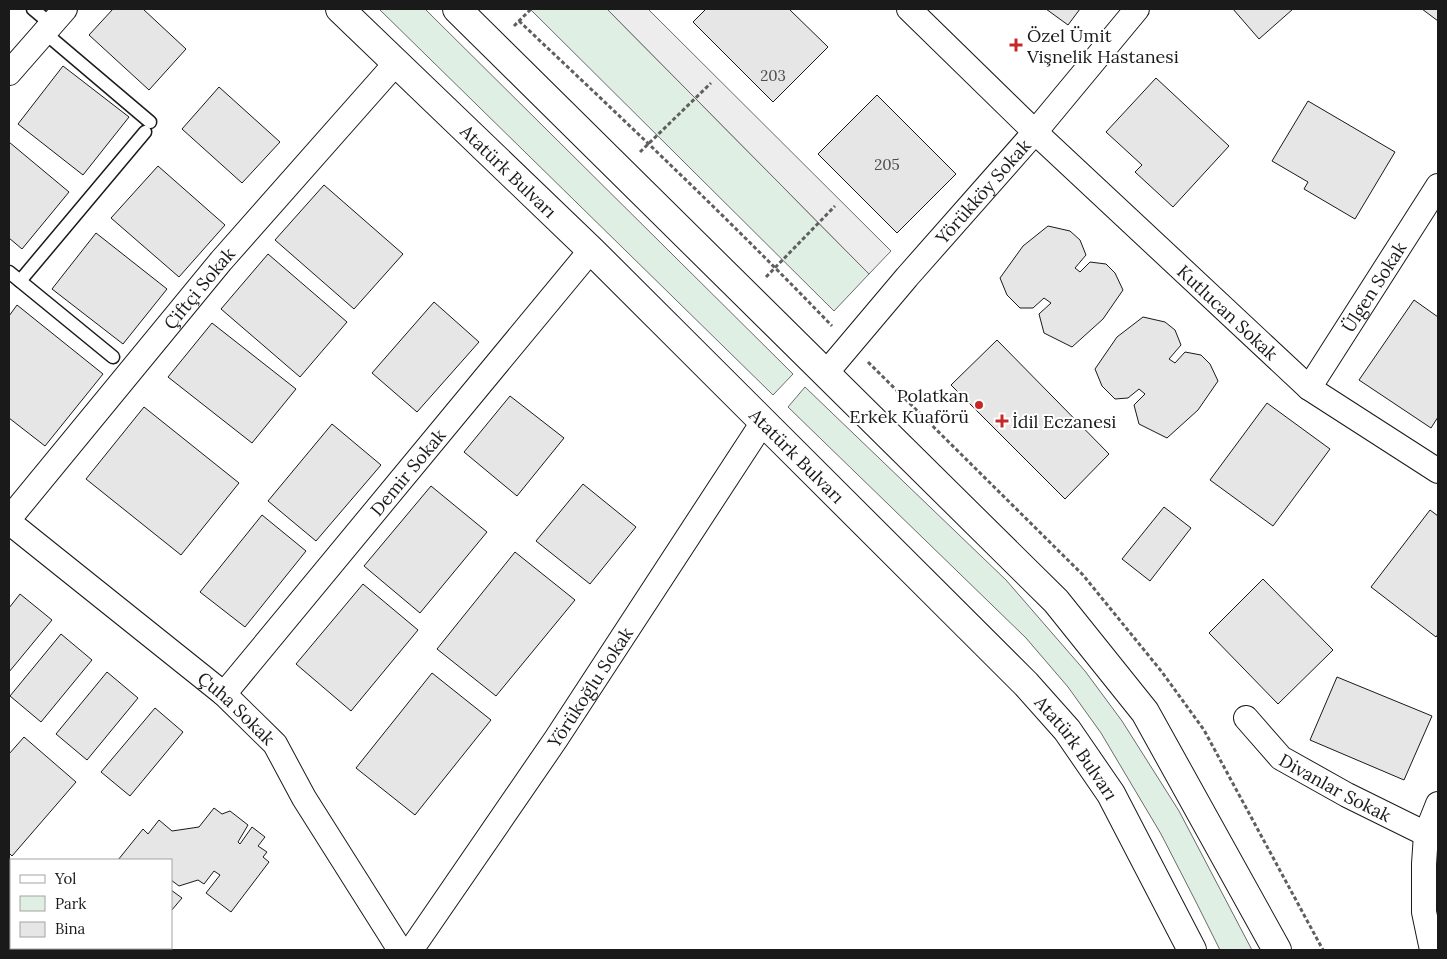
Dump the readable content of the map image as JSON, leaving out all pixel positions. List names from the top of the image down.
{
  "streets": {
    "main road": ["Atatürk Bulvarı"],
    "street": [
      "Yörükköy Sokak",
      "Ülgen Sokak",
      "Çiftçi Sokak",
      "Kutlucan Sokak",
      "Demir Sokak",
      "Yörükoğlu Sokak",
      "Çuha Sokak",
      "Divanlar Sokak"
    ]
  },
  "crossings": [
    ["Atatürk Bulvarı", "Çiftçi Sokak"],
    ["Atatürk Bulvarı", "Demir Sokak"],
    ["Atatürk Bulvarı", "Yörükoğlu Sokak"],
    ["Yörükköy Sokak", "Kutlucan Sokak"],
    ["Ülgen Sokak", "Kutlucan Sokak"],
    ["Çiftçi Sokak", "Çuha Sokak"],
    ["Demir Sokak", "Çuha Sokak"]
  ],
  "places": {
    "health": ["Özel Ümit Vişnelik Hastanesi", "İdil Eczanesi"],
    "other": ["Polatkan Erkek Kuaförü"]
  },
  "house_numbers": ["203", "205"],
  "legend": ["Yol", "Park", "Bina"]
}
